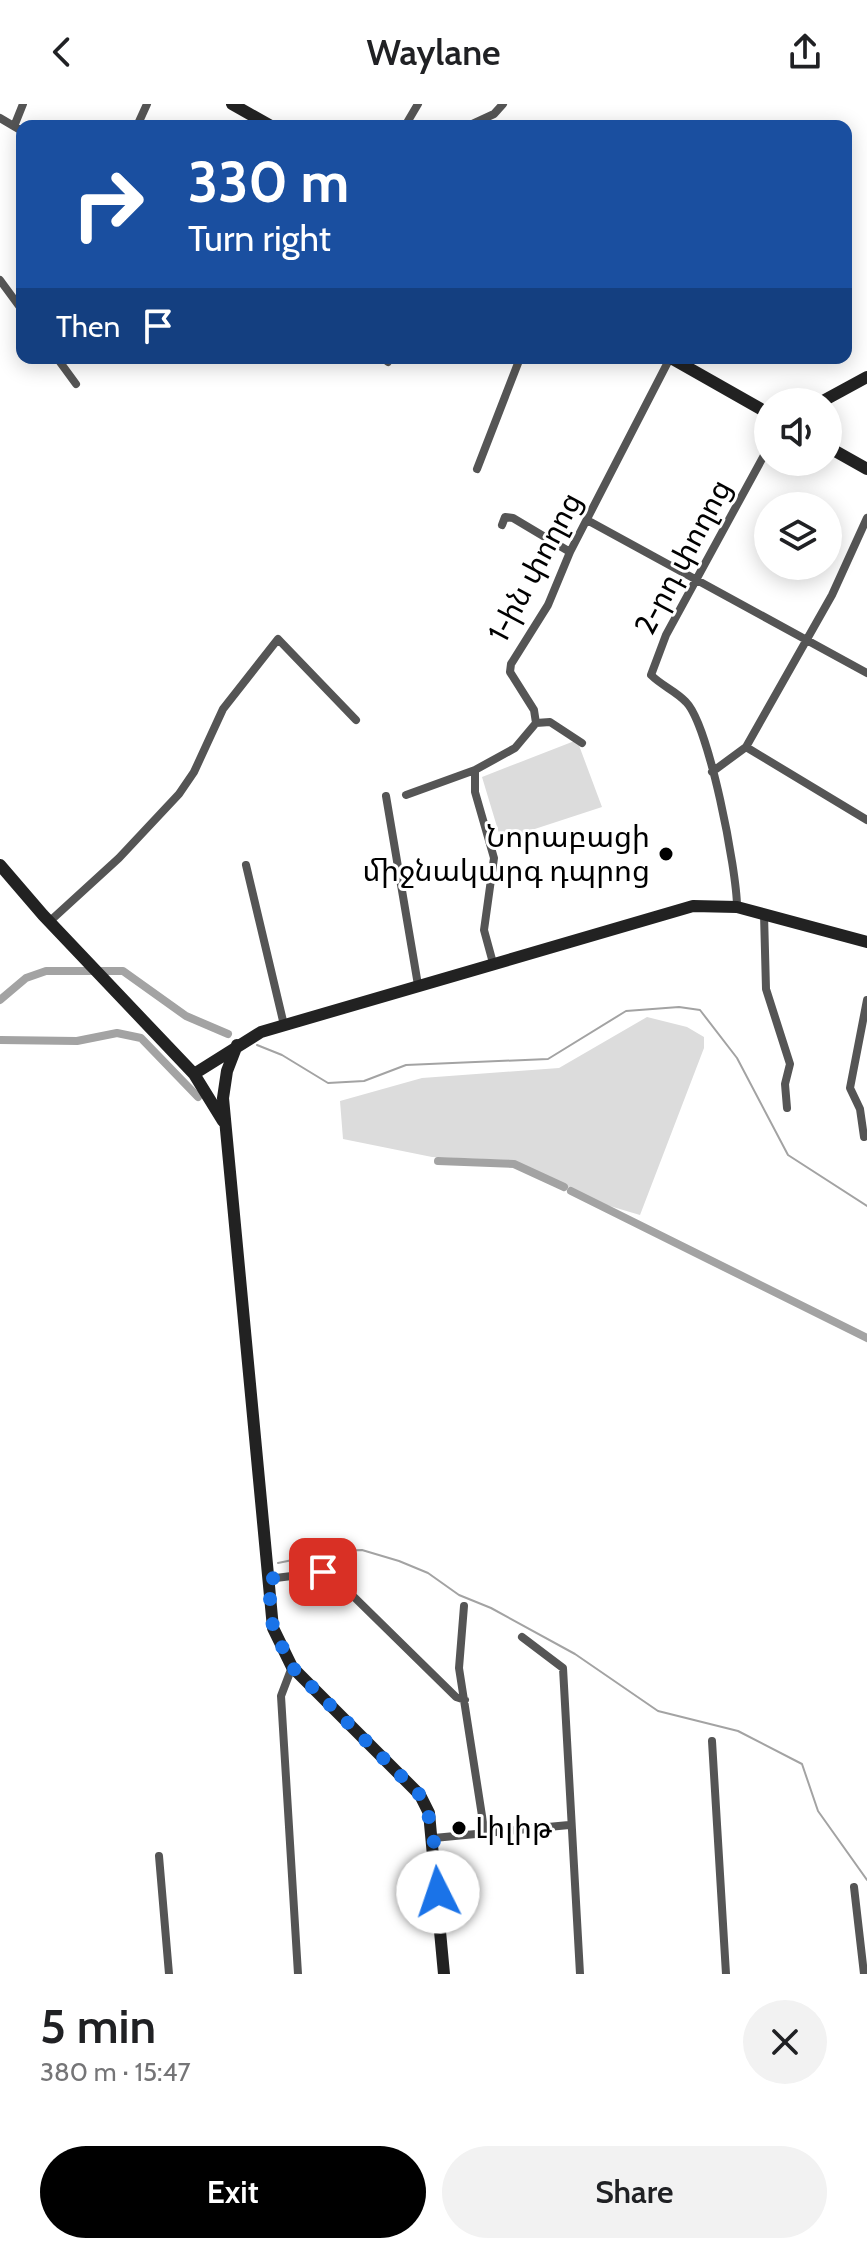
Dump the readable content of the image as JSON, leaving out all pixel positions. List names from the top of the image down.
{
  "streets": {
    "street": ["2-րդ փողոց", "1-ին փողոց"]
  },
  "places": ["Նորաբացի միջնակարգ դպրոց", "Լիլիթ"],
  "page": {
    "header": "Waylane",
    "turn": ["330 m", "Turn right"],
    "then": "Then",
    "heading": ["5 min", "380 m · 15:47"],
    "buttons": ["Exit", "Share"]
  }
}
